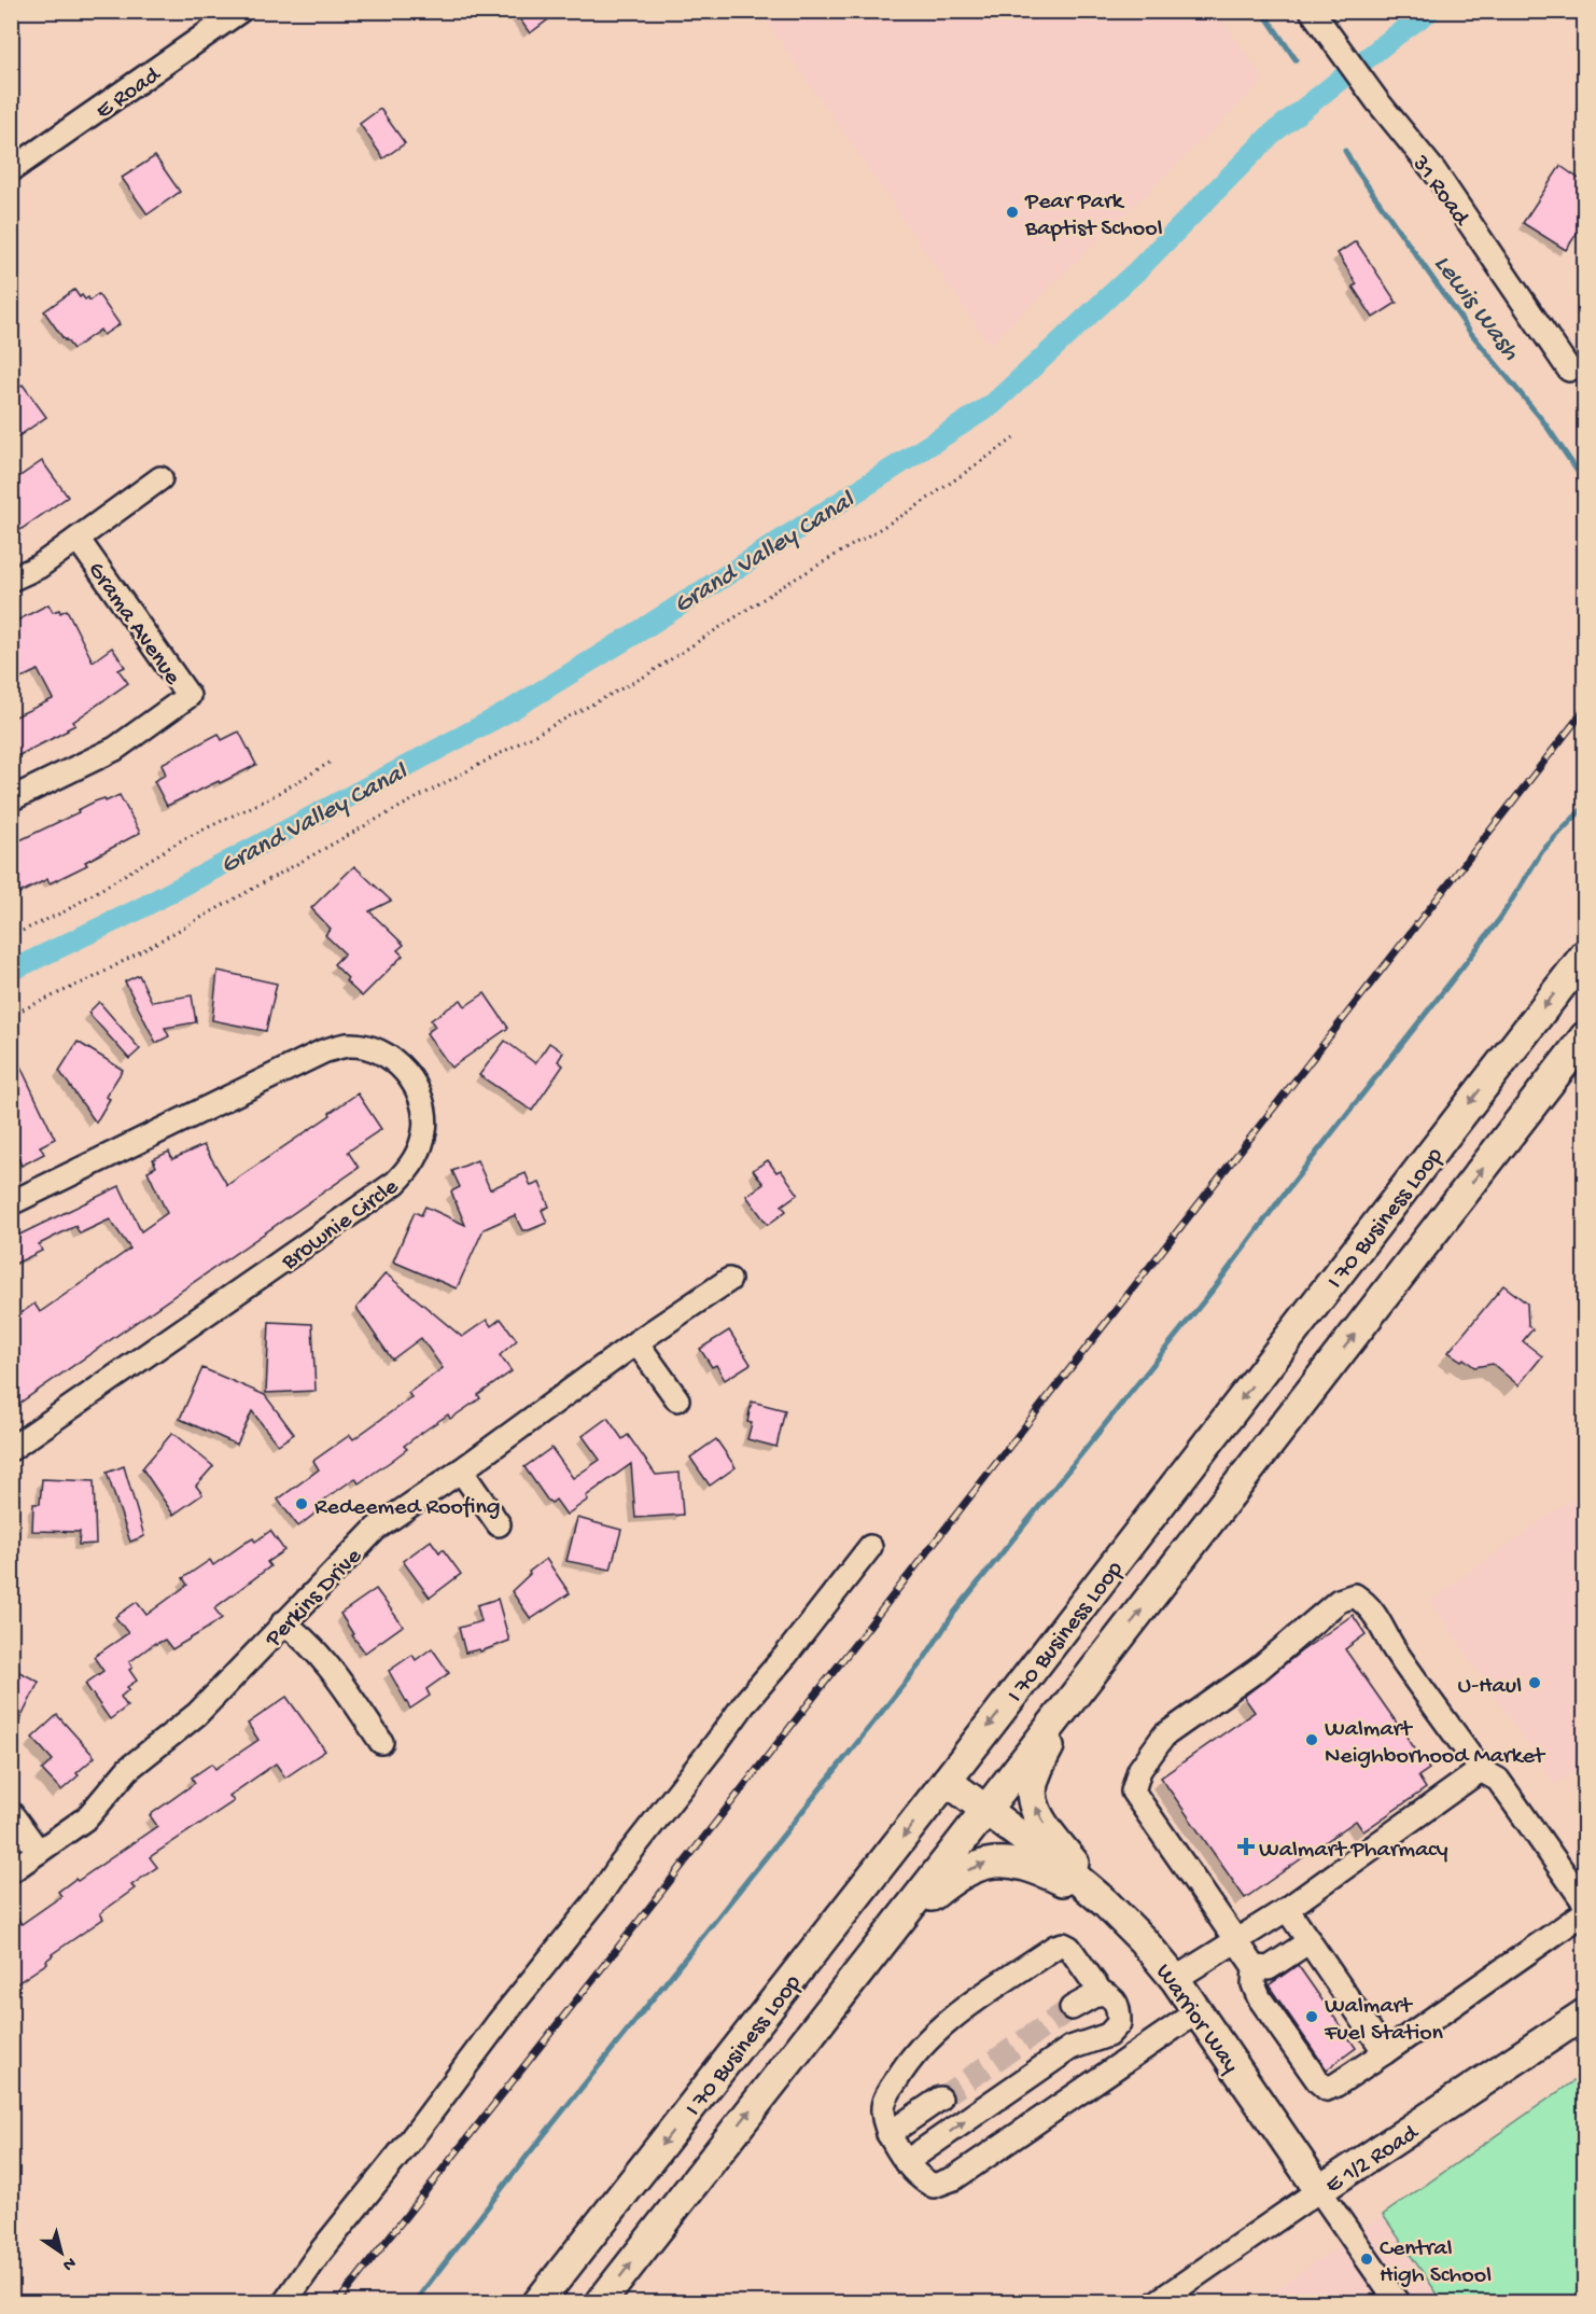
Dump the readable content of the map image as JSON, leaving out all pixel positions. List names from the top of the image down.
{
  "streets": {
    "main road": ["I 70 Business Loop", "Warrior Way", "E 1/2 Road"],
    "street": [
      "E Road",
      "31 Road",
      "Grama Avenue",
      "Brownie Circle",
      "Perkins Drive"
    ]
  },
  "crossings": [
    ["I 70 Business Loop", "Warrior Way"],
    ["Warrior Way", "E 1/2 Road"]
  ],
  "water": ["Lewis Wash", "Grand Valley Canal"],
  "places": {
    "other": [
      "Pear Park Baptist School",
      "Redeemed Roofing",
      "U-Haul",
      "Walmart Neighborhood Market",
      "Walmart Fuel Station",
      "Central High School"
    ],
    "health": ["Walmart Pharmacy"]
  },
  "north": "bottom right"
}
